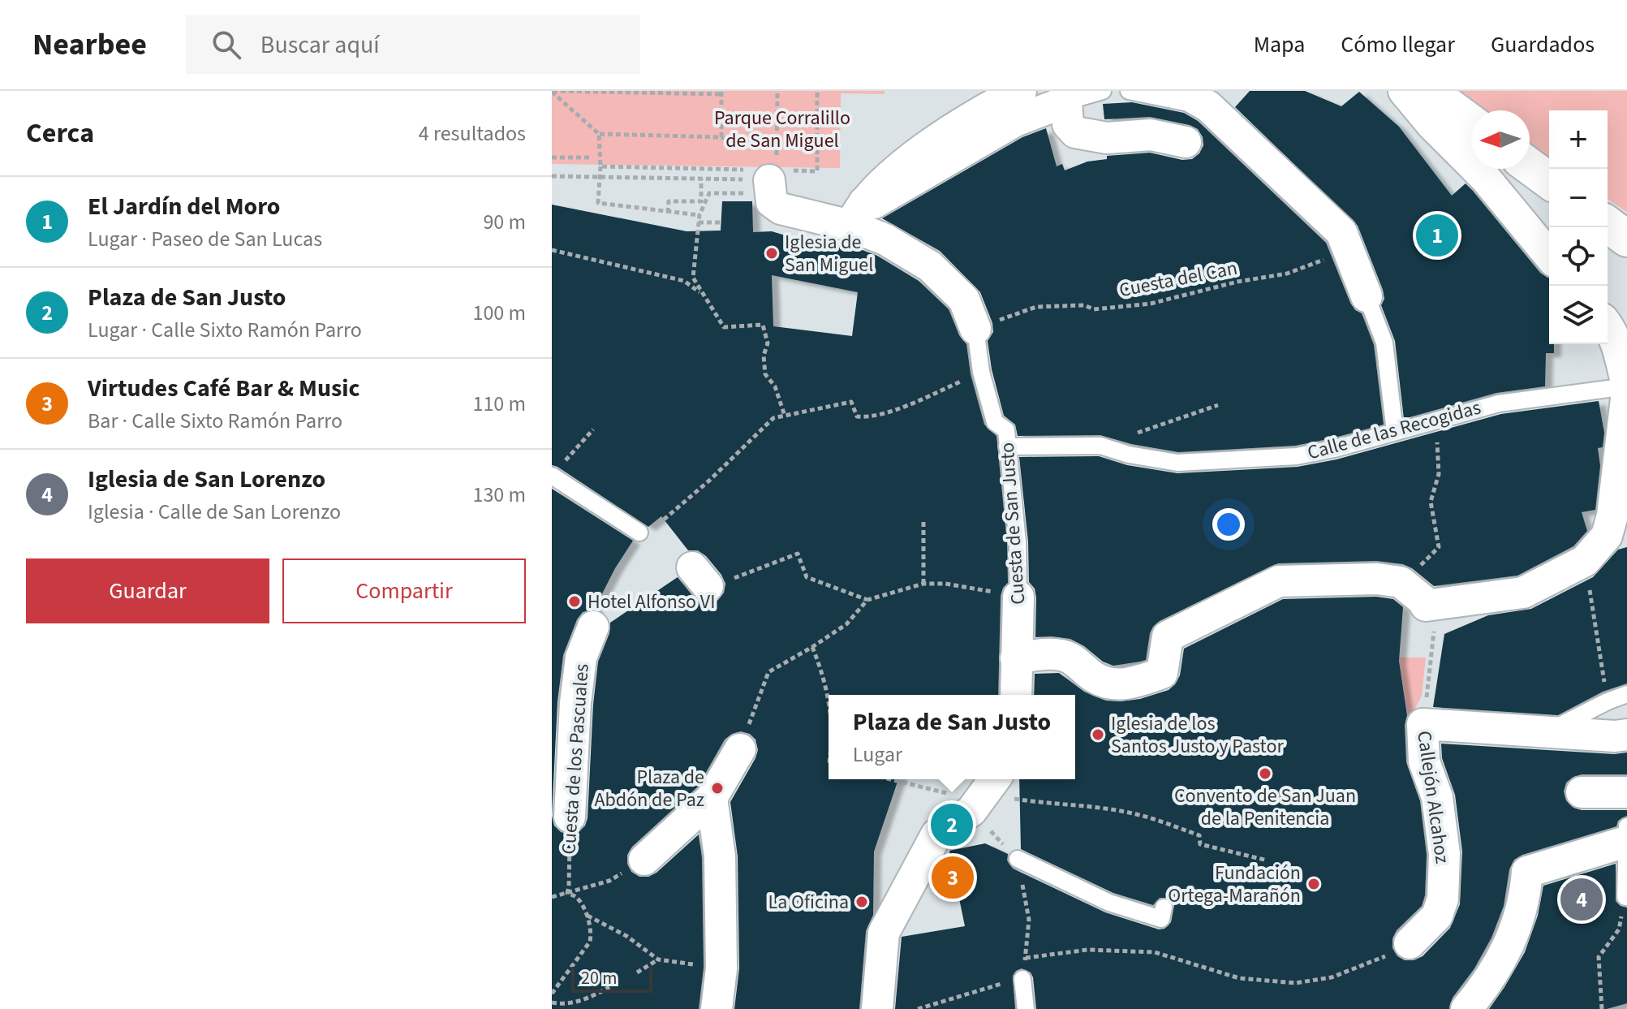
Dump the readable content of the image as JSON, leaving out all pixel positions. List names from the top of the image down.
{
  "streets": {
    "street": ["Cuesta de San Justo", "Cuesta de los Pascuales", "Callejón Alcahoz"],
    "lane": ["Calle de las Recogidas"],
    "path": ["Cuesta del Can"]
  },
  "crossings": [
    ["Cuesta del Can", "Cuesta de San Justo"],
    ["Calle de las Recogidas", "Cuesta de San Justo"]
  ],
  "parks": ["Parque Corralillo de San Miguel"],
  "places": [
    "Iglesia de San Miguel",
    "Hotel Alfonso VI",
    "Iglesia de los Santos Justo y Pastor",
    "Convento de San Juan de la Penitencia",
    "Plaza de Abdón de Paz",
    "Fundación Ortega-Marañón",
    "La Oficina"
  ],
  "scale_bar": "20 m",
  "north": "left",
  "page": {
    "header": "Nearbee",
    "search": "Buscar aquí",
    "nav": ["Mapa", "Cómo llegar", "Guardados"],
    "heading": ["Cerca", "4 resultados"],
    "map_buttons": ["+", "−"],
    "list": [
      {
        "mark": "1",
        "name": "El Jardín del Moro",
        "note": "Lugar · Paseo de San Lucas",
        "value": "90 m"
      },
      {
        "mark": "2",
        "name": "Plaza de San Justo",
        "note": "Lugar · Calle Sixto Ramón Parro",
        "value": "100 m"
      },
      {
        "mark": "3",
        "name": "Virtudes Café Bar & Music",
        "note": "Bar · Calle Sixto Ramón Parro",
        "value": "110 m"
      },
      {
        "mark": "4",
        "name": "Iglesia de San Lorenzo",
        "note": "Iglesia · Calle de San Lorenzo",
        "value": "130 m"
      }
    ],
    "pins": [
      "1",
      "2",
      "3",
      "4"
    ],
    "buttons": ["Guardar", "Compartir"],
    "popup": ["Plaza de San Justo", "Lugar"],
    "scale": "20 m"
  }
}
